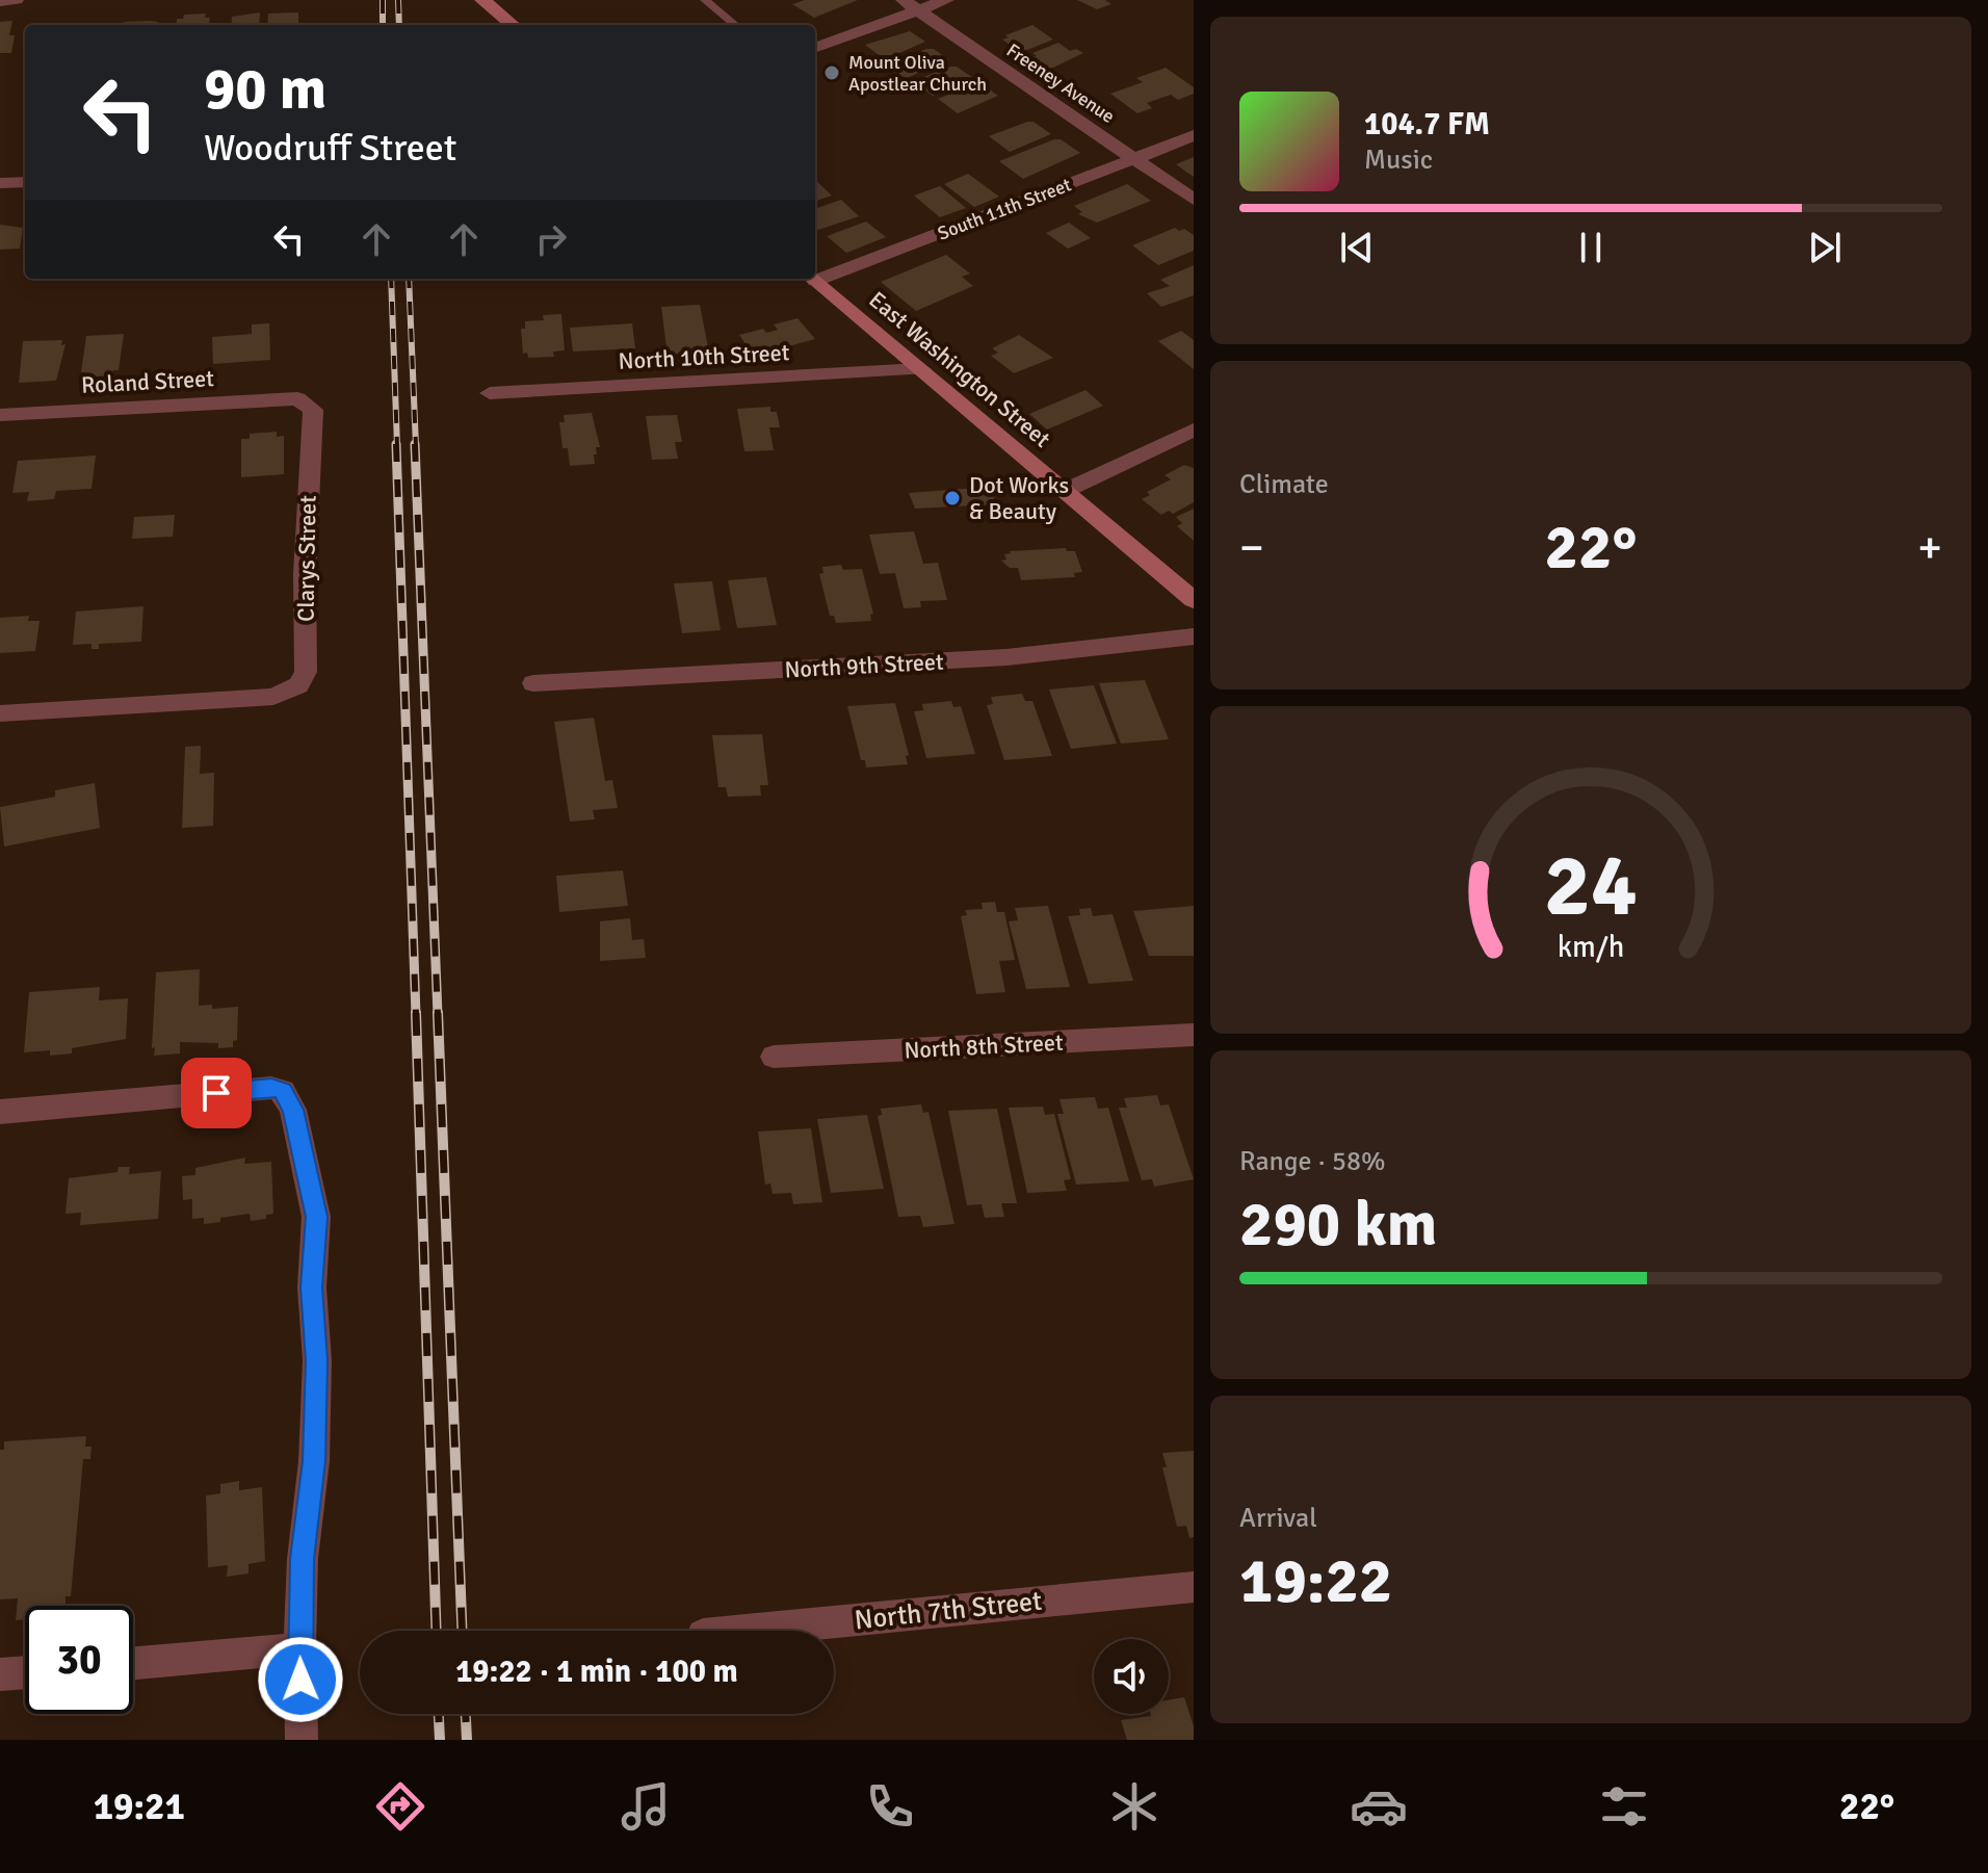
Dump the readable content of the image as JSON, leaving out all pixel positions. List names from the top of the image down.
{
  "streets": {
    "main road": ["East Washington Street"],
    "street": [
      "Freeney Avenue",
      "South 11th Street",
      "North 10th Street",
      "Roland Street",
      "Clarys Street",
      "North 9th Street",
      "North 8th Street",
      "North 7th Street"
    ]
  },
  "crossings": [
    ["Freeney Avenue", "South 11th Street"],
    ["North 10th Street", "East Washington Street"],
    ["Roland Street", "Clarys Street"]
  ],
  "places": ["Mount Oliva Apostlear Church", "Dot Works & Beauty"],
  "page": {
    "turn": ["90 m", "Woodruff Street"],
    "song": ["104.7 FM", "Music"],
    "tile": [
      "Climate",
      ["Range · 58%", "290 km"],
      ["Arrival", "19:22"]
    ],
    "heat": ["−", "22°", "+"],
    "limit": "30",
    "trip": "19:22 · 1 min · 100 m",
    "tabs": ["19:21", "22°"],
    "gauge": ["24", "km/h"]
  }
}
